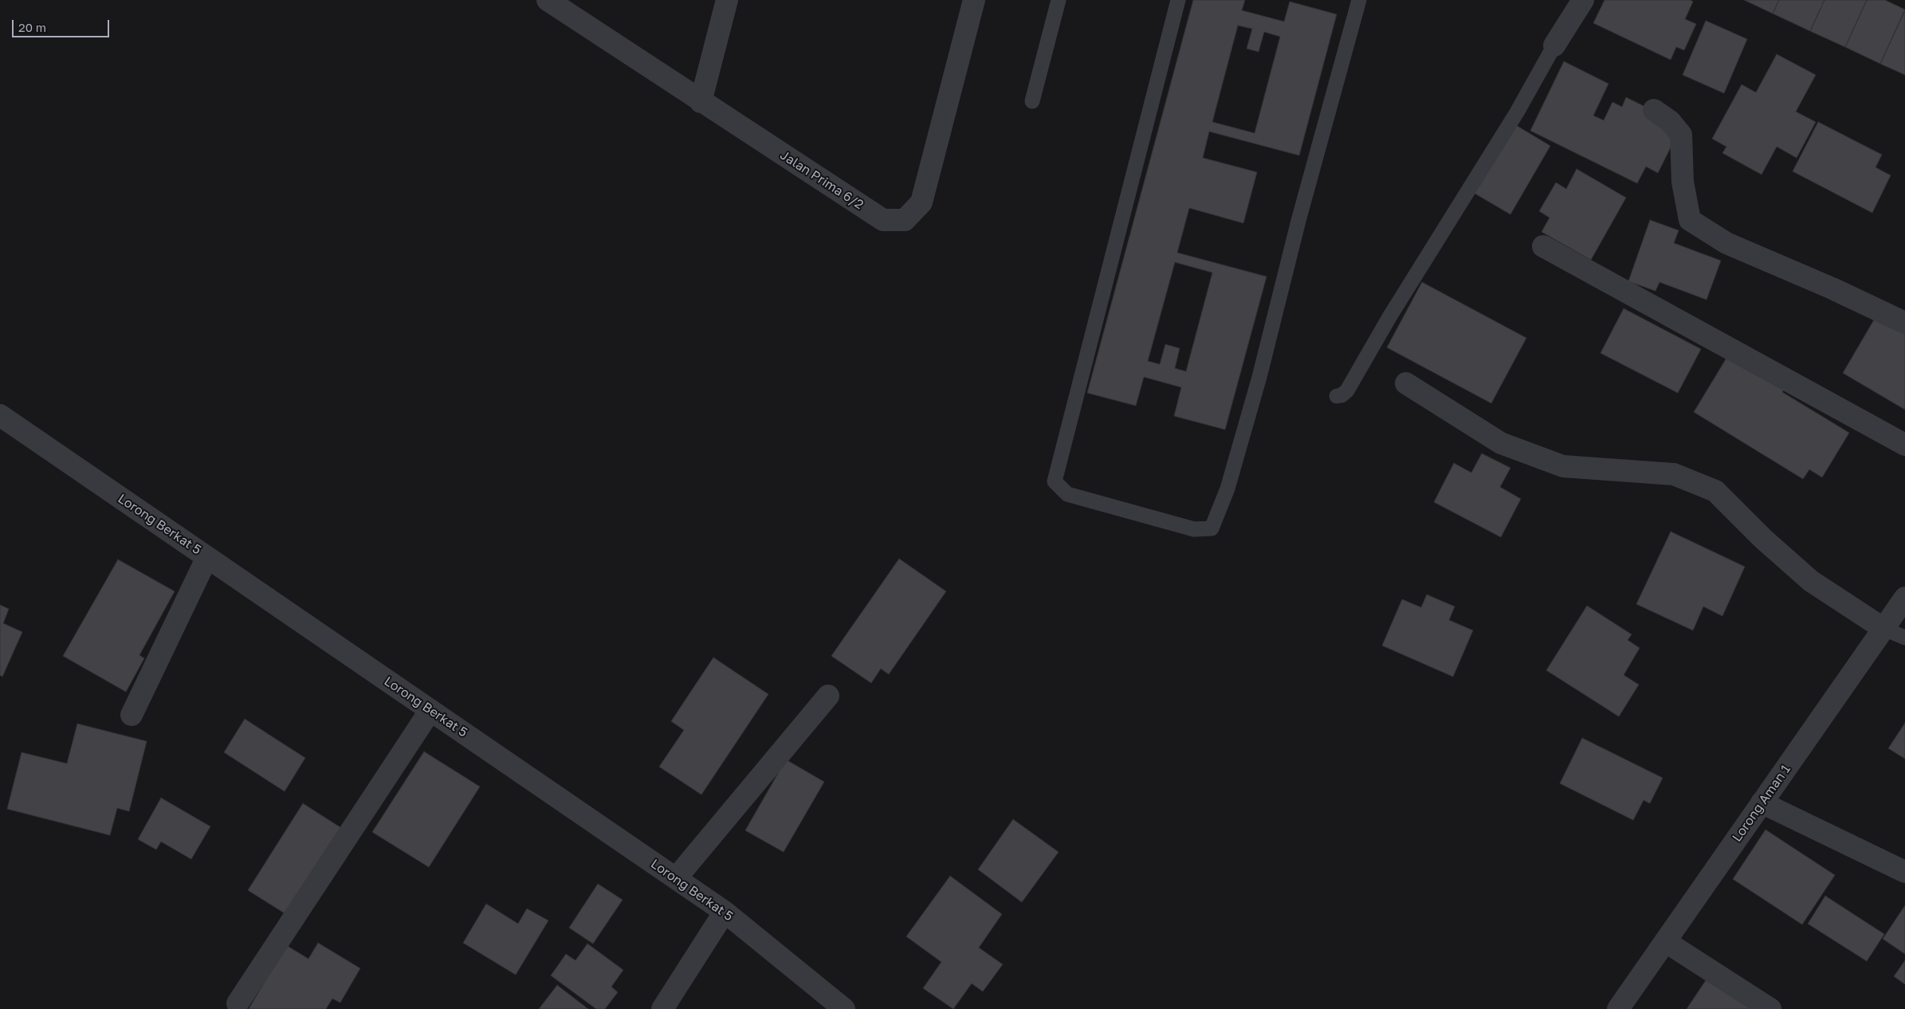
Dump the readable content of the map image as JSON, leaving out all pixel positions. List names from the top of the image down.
{
  "streets": {
    "street": ["Jalan Prima 6/2", "Lorong Berkat 5", "Lorong Aman 1"]
  },
  "scale_bar": "20 m"
}
